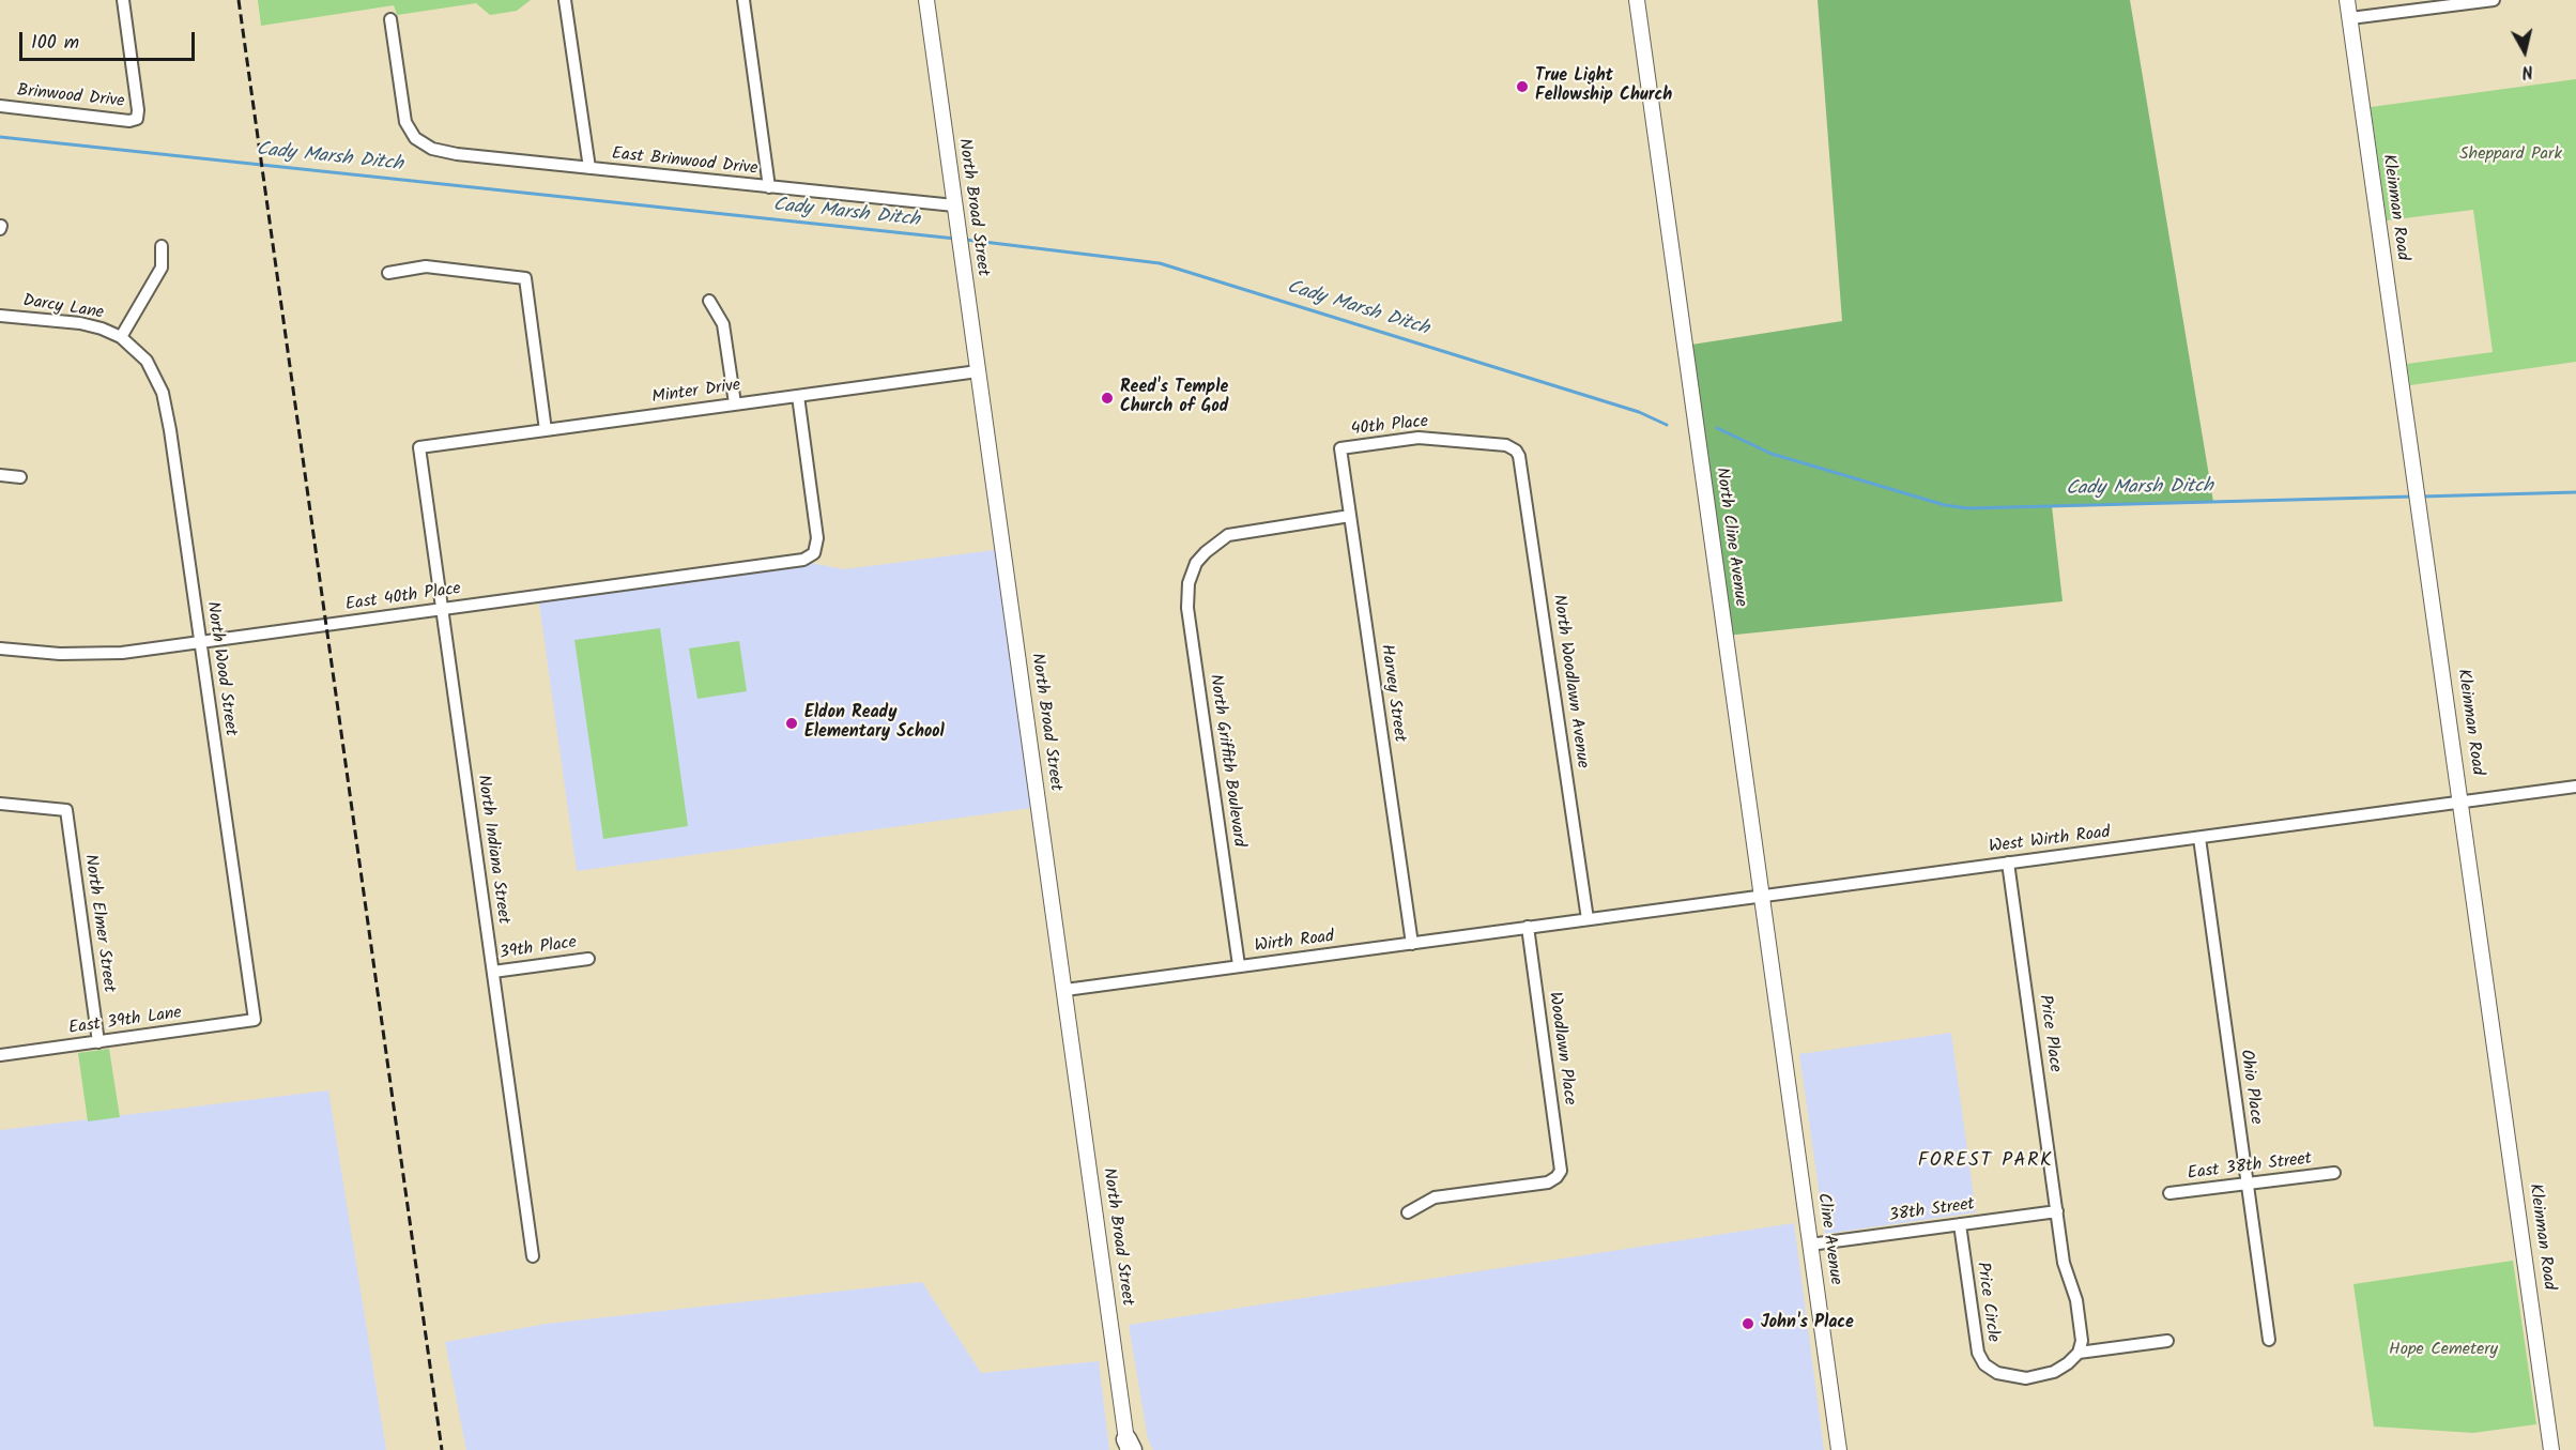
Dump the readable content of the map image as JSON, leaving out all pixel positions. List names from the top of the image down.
{
  "streets": {
    "street": [
      "Brinwood Drive",
      "East Brinwood Drive",
      "North Broad Street",
      "Kleinman Road",
      "Darcy Lane",
      "Minter Drive",
      "40th Place",
      "North Cline Avenue",
      "East 40th Place",
      "North Wood Street",
      "North Woodlawn Avenue",
      "Harvey Street",
      "North Griffith Boulevard",
      "West Wirth Road",
      "North Indiana Street",
      "North Elmer Street",
      "Wirth Road",
      "39th Place",
      "East 39th Lane",
      "Price Place",
      "Woodlawn Place",
      "Ohio Place",
      "East 38th Street",
      "38th Street",
      "Cline Avenue",
      "Price Circle"
    ]
  },
  "crossings": [
    ["East Brinwood Drive", "North Broad Street"],
    ["North Broad Street", "Minter Drive"],
    ["North Broad Street", "Wirth Road"],
    ["Kleinman Road", "West Wirth Road"],
    ["Darcy Lane", "North Wood Street"],
    ["Minter Drive", "East 40th Place"],
    ["Minter Drive", "North Indiana Street"],
    ["40th Place", "North Woodlawn Avenue"],
    ["40th Place", "Harvey Street"],
    ["North Cline Avenue", "West Wirth Road"],
    ["North Cline Avenue", "Cline Avenue"],
    ["East 40th Place", "North Wood Street"],
    ["East 40th Place", "North Indiana Street"],
    ["North Wood Street", "East 39th Lane"],
    ["North Woodlawn Avenue", "West Wirth Road"],
    ["Harvey Street", "North Griffith Boulevard"],
    ["Harvey Street", "Wirth Road"],
    ["North Griffith Boulevard", "Wirth Road"],
    ["West Wirth Road", "Wirth Road"],
    ["West Wirth Road", "Price Place"],
    ["West Wirth Road", "Woodlawn Place"],
    ["West Wirth Road", "Ohio Place"],
    ["North Indiana Street", "39th Place"],
    ["North Elmer Street", "East 39th Lane"],
    ["Wirth Road", "Woodlawn Place"],
    ["Price Place", "38th Street"],
    ["Ohio Place", "East 38th Street"],
    ["38th Street", "Cline Avenue"],
    ["38th Street", "Price Circle"]
  ],
  "districts": ["FOREST PARK"],
  "water": ["Cady Marsh Ditch"],
  "parks": ["Sheppard Park", "Hope Cemetery"],
  "places": [
    "True Light Fellowship Church",
    "Reed's Temple Church of God",
    "Eldon Ready Elementary School",
    "John's Place"
  ],
  "scale_bar": "100 m",
  "north": "bottom"
}
